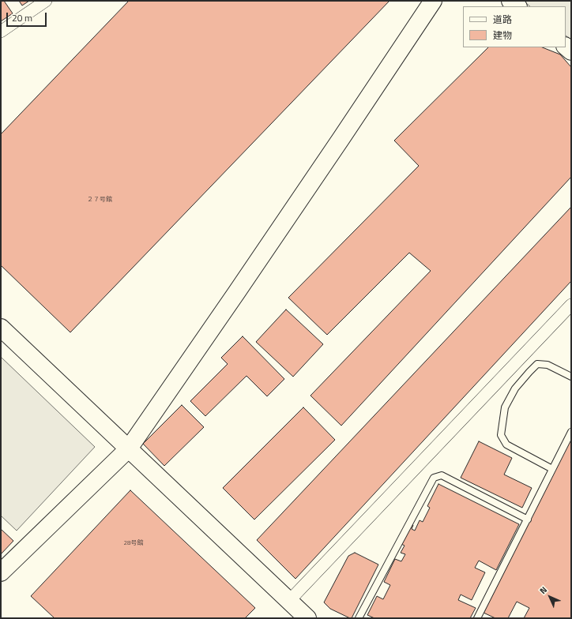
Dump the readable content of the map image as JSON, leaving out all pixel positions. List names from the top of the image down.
{
  "house_numbers": ["２７号館", "28号館"],
  "legend": ["道路", "建物"],
  "scale_bar": "20 m",
  "north": "top left"
}
